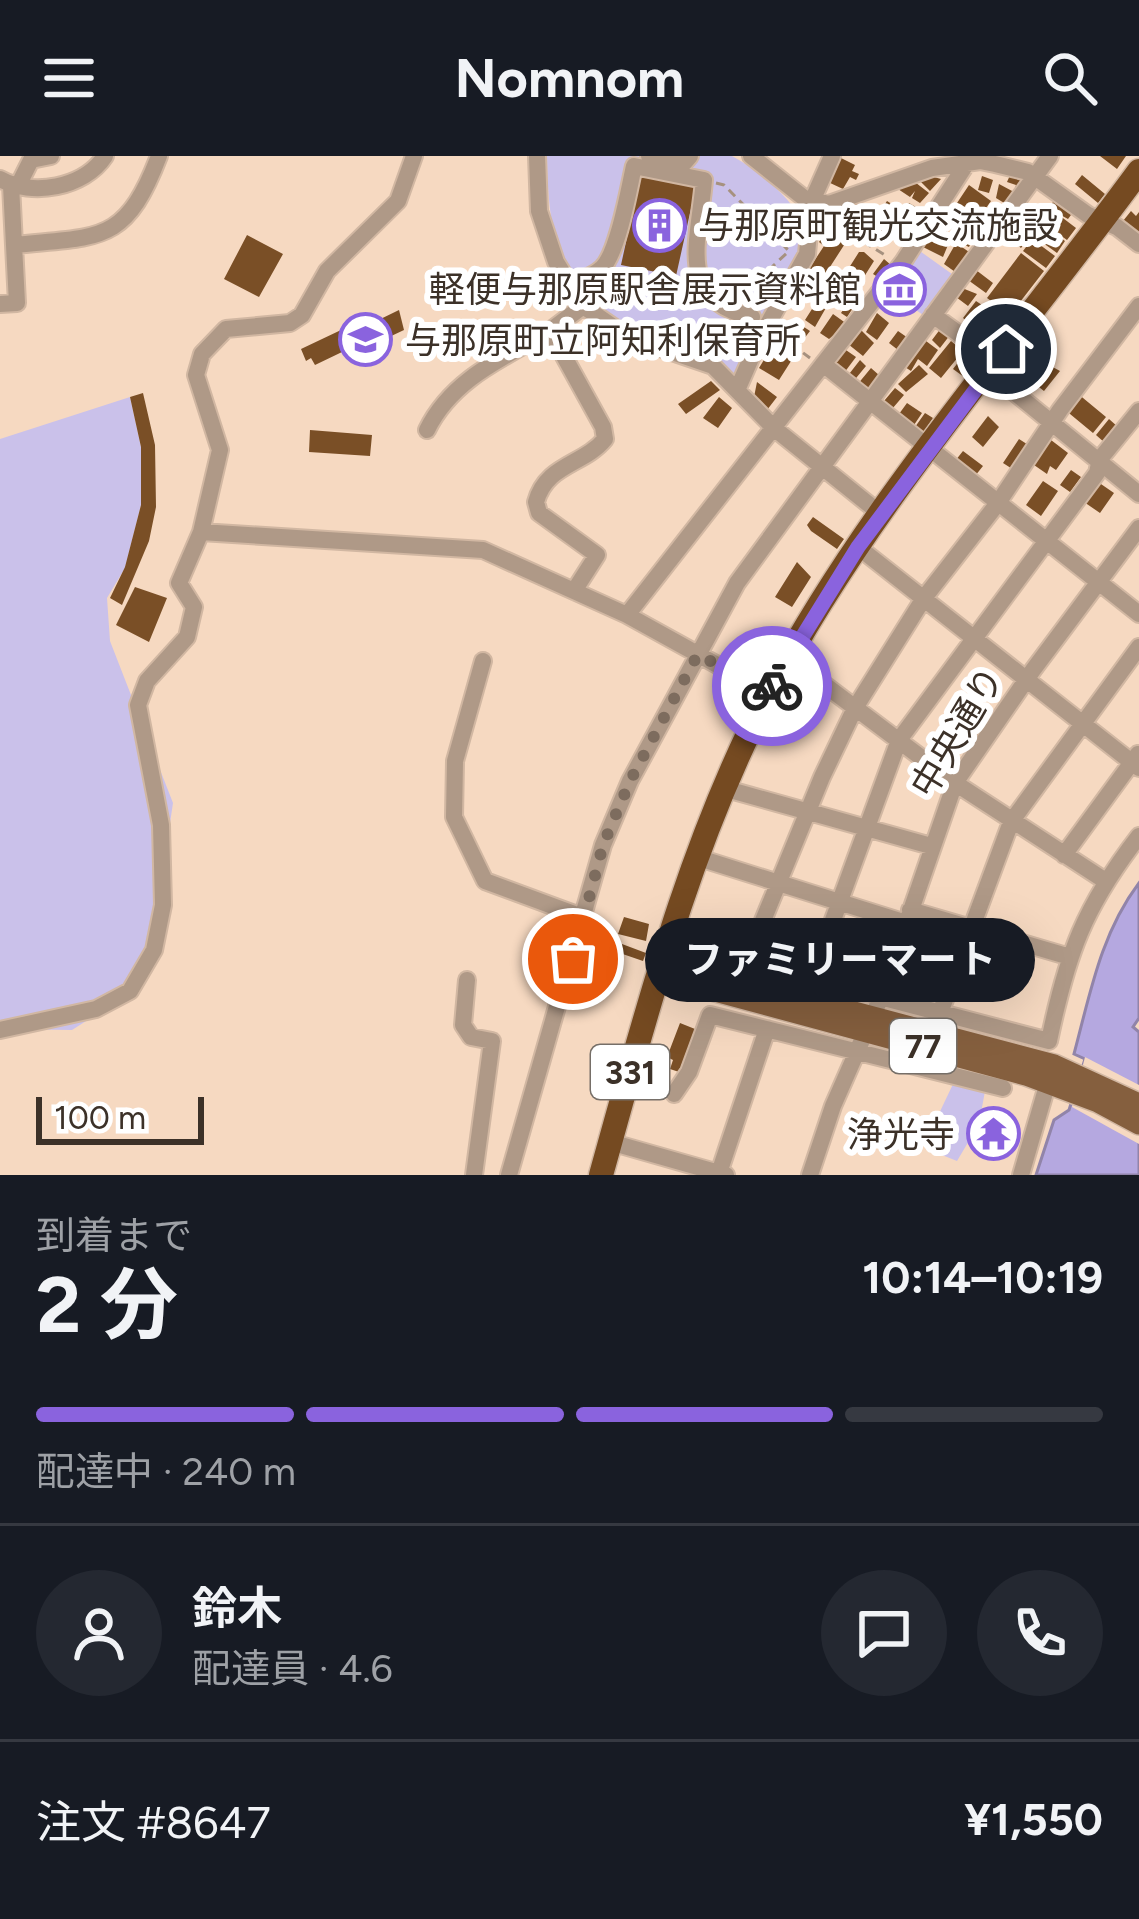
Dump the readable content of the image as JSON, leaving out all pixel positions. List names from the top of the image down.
{
  "streets": {
    "highway": ["331"],
    "main road": ["77"],
    "street": ["中央通り"]
  },
  "crossings": [
    ["中央通り", "77"],
    ["77", "331"]
  ],
  "places": {
    "building": ["与那原町観光交流施設"],
    "museum": ["軽便与那原駅舎展示資料館"],
    "school or university": ["与那原町立阿知利保育所"],
    "other": ["ファミリーマート"],
    "temple": ["浄光寺"]
  },
  "scale_bar": "100 m",
  "page": {
    "header": "Nomnom",
    "bubble": "ファミリーマート",
    "scale": "100 m",
    "heading": ["2 分", "到着まで", "10:14–10:19"],
    "panel": [
      "鈴木",
      "配達員 · 4.6",
      "注文 #8647",
      "¥1,550"
    ],
    "bar": "配達中 · 240 m"
  }
}
